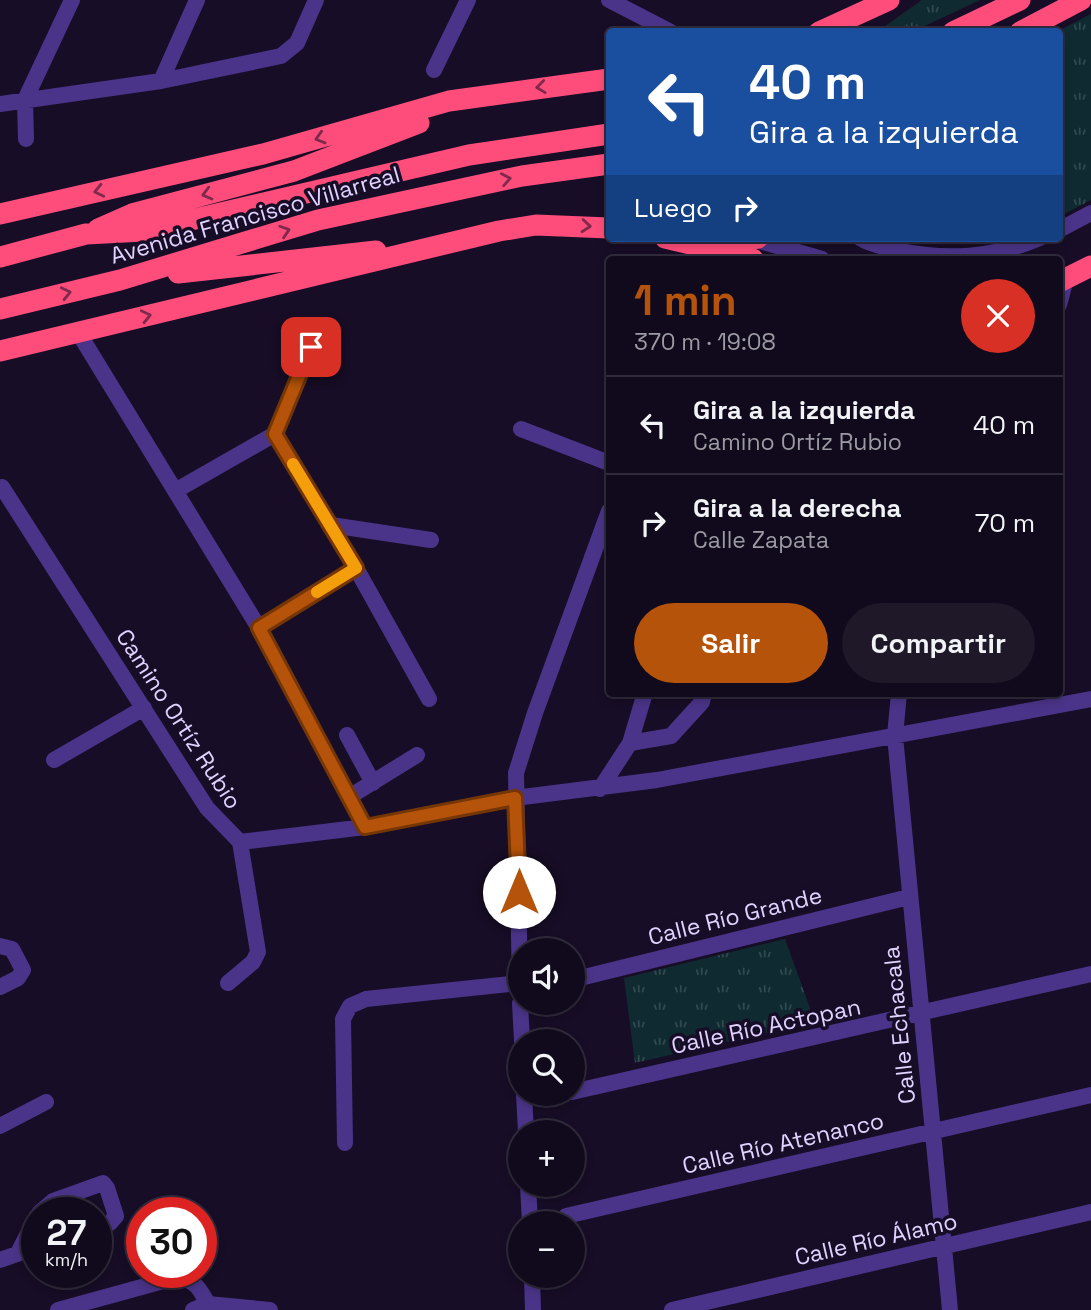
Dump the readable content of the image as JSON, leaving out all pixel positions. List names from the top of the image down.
{
  "streets": {
    "highway": ["Avenida Francisco Villarreal"],
    "street": [
      "Camino Ortíz Rubio",
      "Calle Río Grande",
      "Calle Echacala",
      "Calle Río Actopan",
      "Calle Río Atenanco",
      "Calle Río Álamo"
    ]
  },
  "crossings": [
    ["Camino Ortíz Rubio", "Calle Echacala"],
    ["Calle Río Grande", "Calle Echacala"],
    ["Calle Echacala", "Calle Río Actopan"],
    ["Calle Echacala", "Calle Río Atenanco"],
    ["Calle Echacala", "Calle Río Álamo"]
  ],
  "page": {
    "turn": ["40 m", "Gira a la izquierda"],
    "then": "Luego",
    "heading": ["1 min", "370 m · 19:08"],
    "list": [
      {
        "name": "Gira a la izquierda",
        "note": "Camino Ortíz Rubio",
        "value": "40 m"
      },
      {
        "name": "Gira a la derecha",
        "note": "Calle Zapata",
        "value": "70 m"
      }
    ],
    "buttons": ["Salir", "Compartir"],
    "map_buttons": ["+", "−"],
    "speed": "27 km/h",
    "limit": "30"
  }
}
